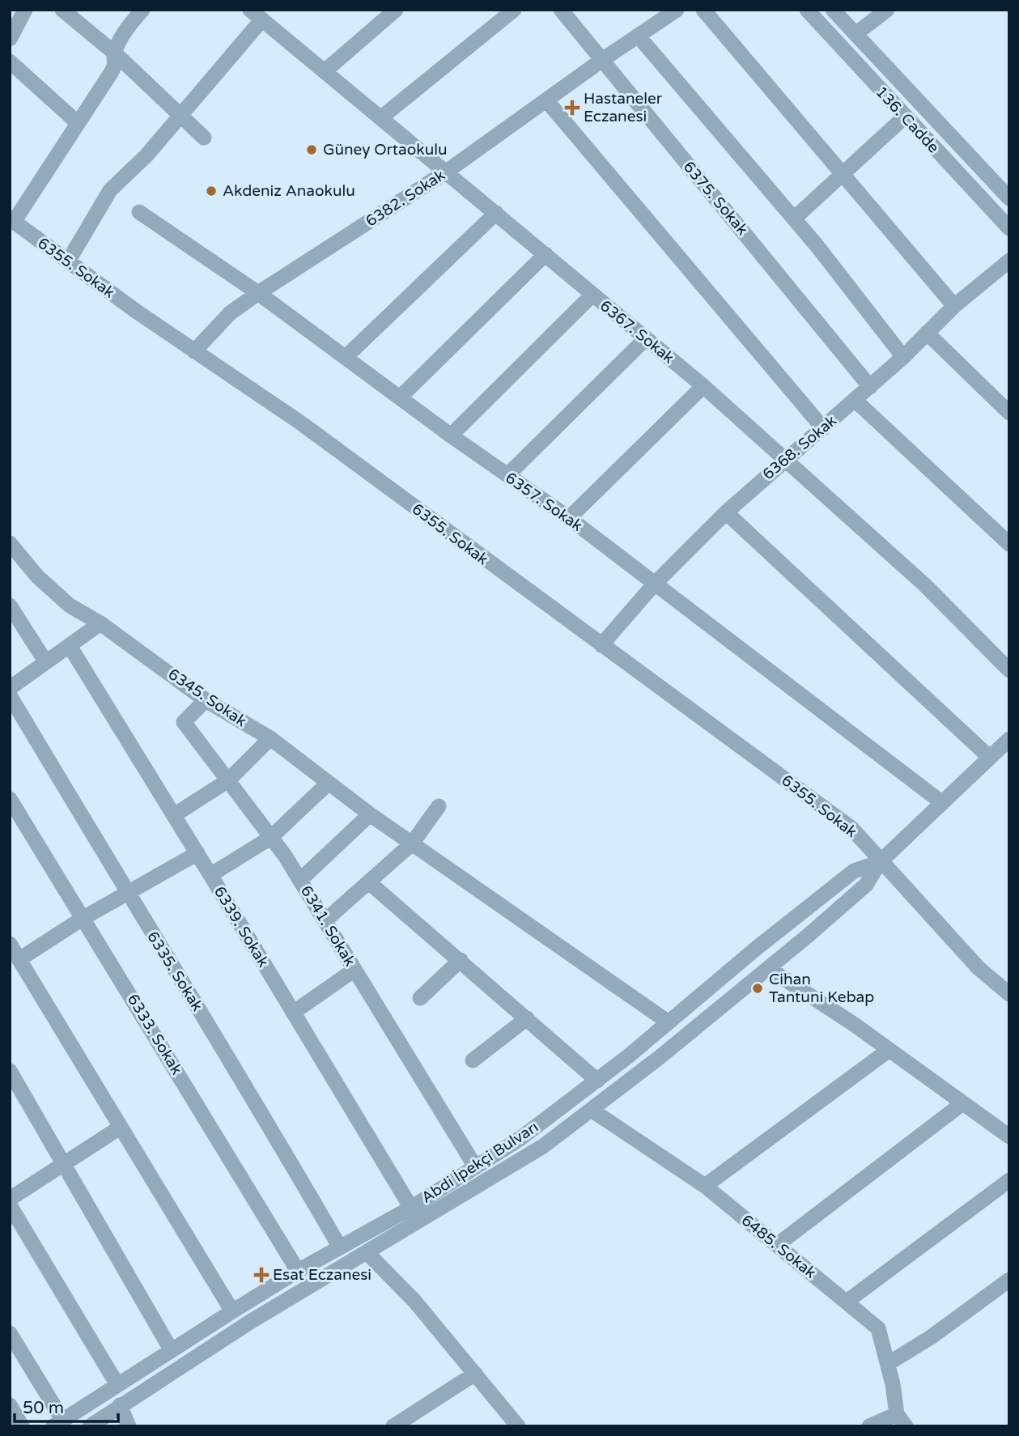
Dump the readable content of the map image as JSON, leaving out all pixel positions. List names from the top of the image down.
{
  "streets": {
    "street": [
      "136. Cadde",
      "6382. Sokak",
      "6375. Sokak",
      "6355. Sokak",
      "6367. Sokak",
      "6368. Sokak",
      "6357. Sokak",
      "6345. Sokak",
      "6341. Sokak",
      "6339. Sokak",
      "6335. Sokak",
      "6333. Sokak",
      "Abdi İpekçi Bulvarı",
      "6485. Sokak"
    ]
  },
  "crossings": [
    ["6382. Sokak", "6375. Sokak"],
    ["6382. Sokak", "6355. Sokak"],
    ["6382. Sokak", "6367. Sokak"],
    ["6382. Sokak", "6357. Sokak"],
    ["6375. Sokak", "6368. Sokak"],
    ["6355. Sokak", "6368. Sokak"],
    ["6355. Sokak", "Abdi İpekçi Bulvarı"],
    ["6367. Sokak", "6368. Sokak"],
    ["6368. Sokak", "6357. Sokak"],
    ["6357. Sokak", "Abdi İpekçi Bulvarı"],
    ["6345. Sokak", "6341. Sokak"],
    ["6345. Sokak", "Abdi İpekçi Bulvarı"],
    ["6341. Sokak", "Abdi İpekçi Bulvarı"],
    ["6339. Sokak", "Abdi İpekçi Bulvarı"],
    ["6335. Sokak", "Abdi İpekçi Bulvarı"],
    ["6333. Sokak", "Abdi İpekçi Bulvarı"],
    ["Abdi İpekçi Bulvarı", "6485. Sokak"]
  ],
  "places": {
    "health": ["Hastaneler Eczanesi", "Esat Eczanesi"],
    "other": ["Güney Ortaokulu", "Akdeniz Anaokulu", "Cihan Tantuni Kebap"]
  },
  "scale_bar": "50 m"
}
